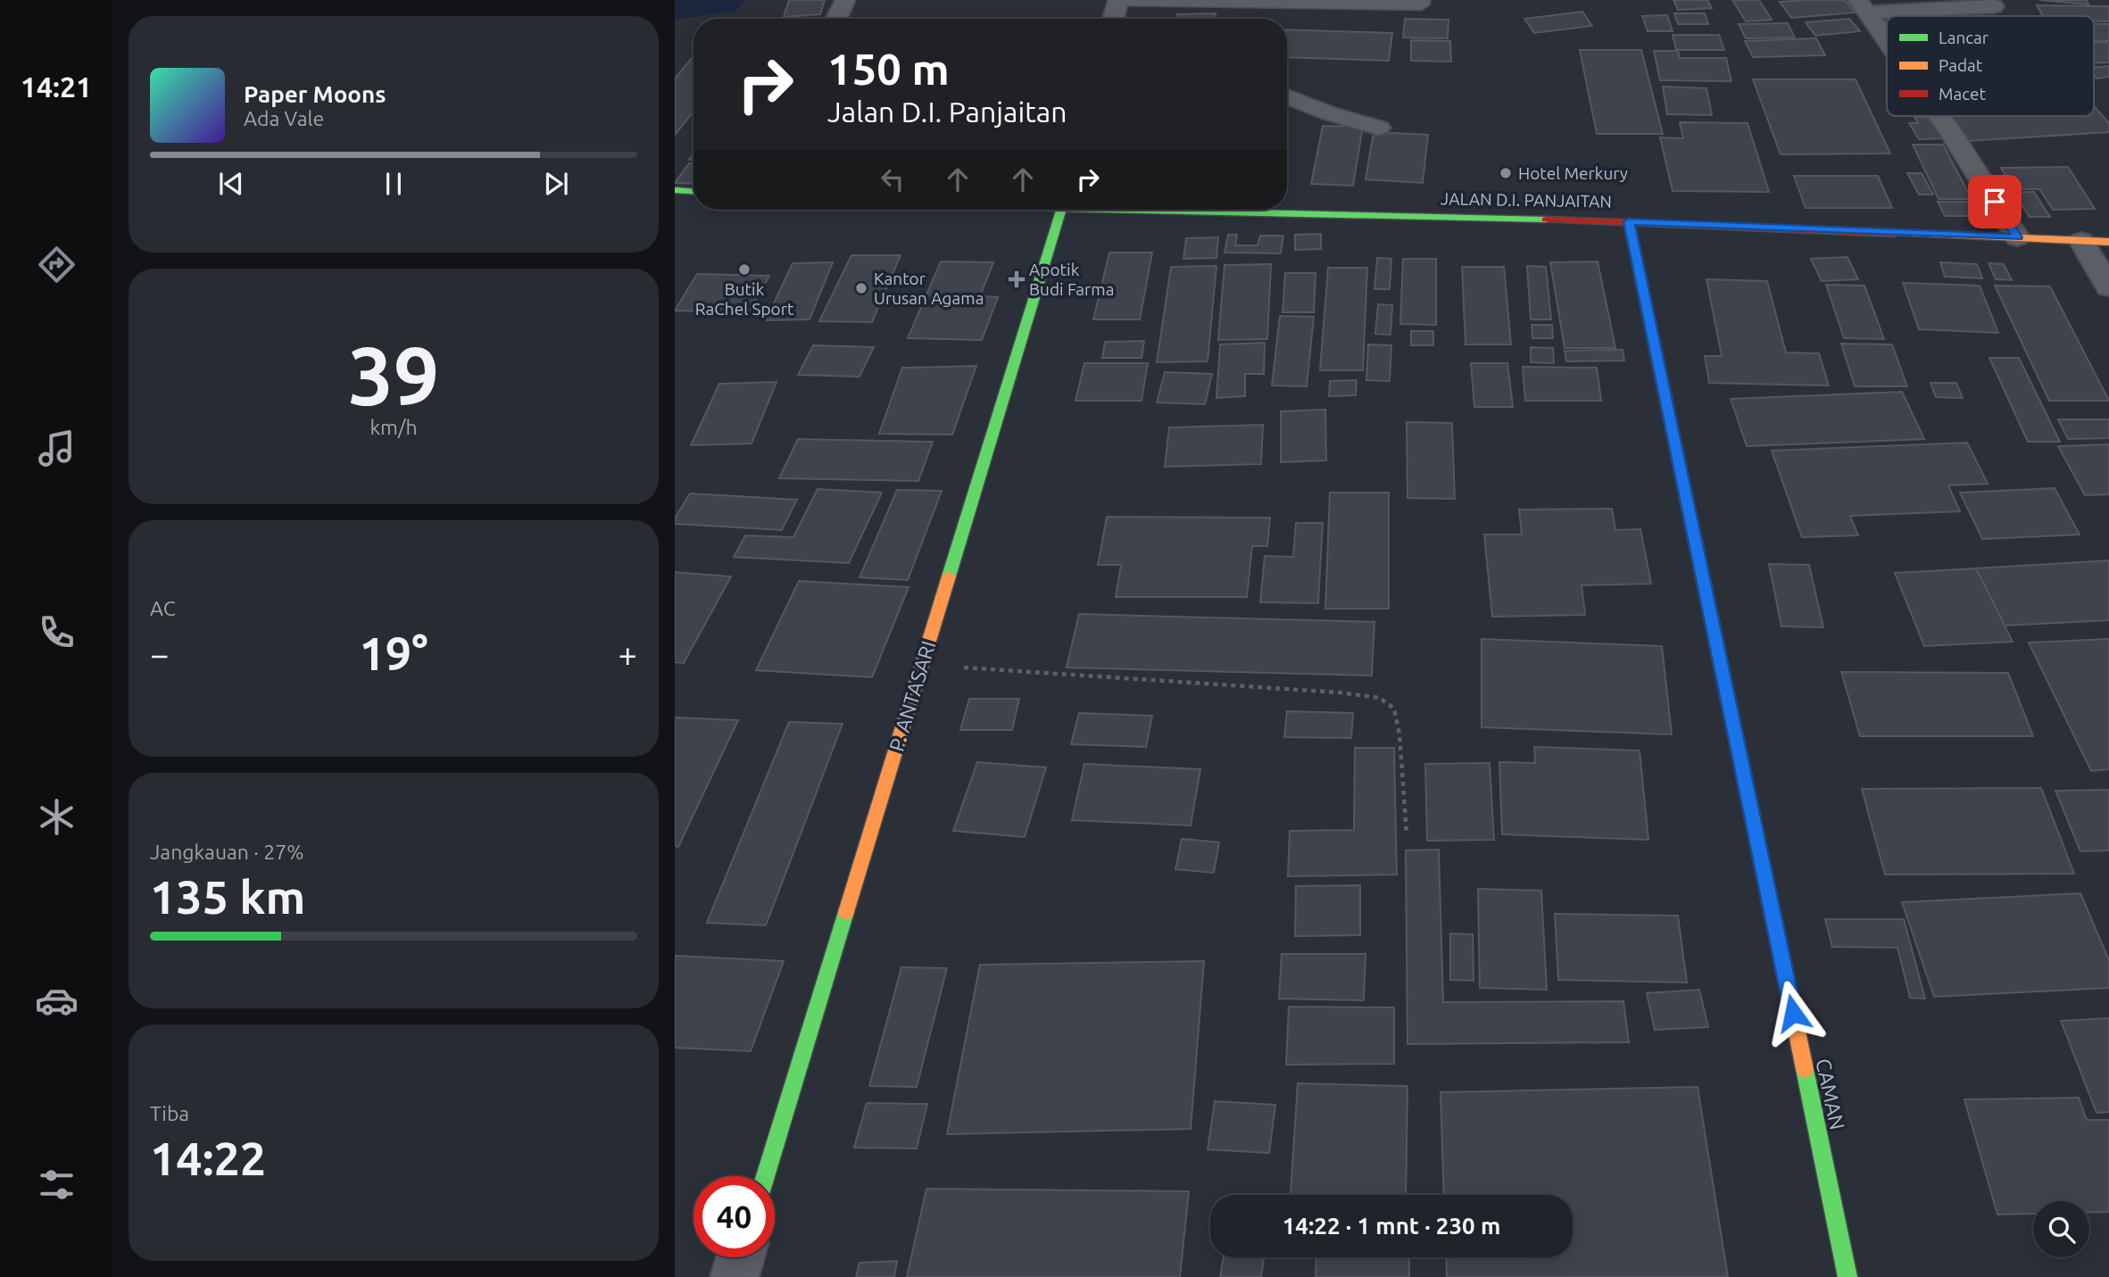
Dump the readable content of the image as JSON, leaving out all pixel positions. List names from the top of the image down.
{
  "streets": {
    "street": ["JALAN D.I. PANJAITAN", "P. ANTASARI", "CAMAN"]
  },
  "crossings": [
    ["JALAN D.I. PANJAITAN", "CAMAN"]
  ],
  "places": {
    "other": ["Hotel Merkury", "Butik RaChel Sport", "Kantor Urusan Agama"],
    "health": ["Apotik Budi Farma"]
  },
  "legend": ["Lancar", "Padat", "Macet"],
  "page": {
    "tabs": "14:21",
    "turn": ["150 m", "Jalan D.I. Panjaitan"],
    "song": ["Paper Moons", "Ada Vale"],
    "tile": [
      ["39", "km/h"],
      "AC",
      ["Jangkauan · 27%", "135 km"],
      ["Tiba", "14:22"]
    ],
    "heat": ["−", "19°", "+"],
    "limit": "40",
    "trip": "14:22 · 1 mnt · 230 m"
  }
}
